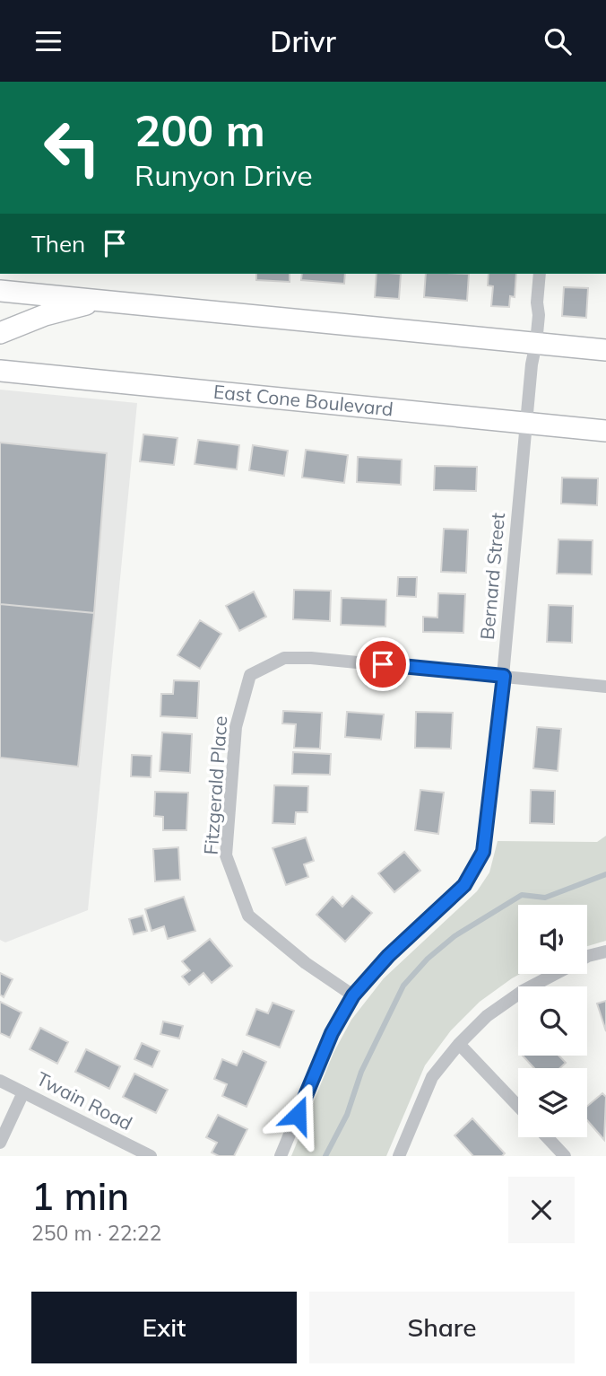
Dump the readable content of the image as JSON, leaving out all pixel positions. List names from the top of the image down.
{
  "streets": {
    "main road": ["East Cone Boulevard"],
    "street": ["Bernard Street", "Fitzgerald Place", "Twain Road"]
  },
  "crossings": [
    ["East Cone Boulevard", "Bernard Street"],
    ["Bernard Street", "Fitzgerald Place"]
  ],
  "page": {
    "header": "Drivr",
    "turn": ["200 m", "Runyon Drive"],
    "then": "Then",
    "heading": ["1 min", "250 m · 22:22"],
    "buttons": ["Exit", "Share"]
  }
}
